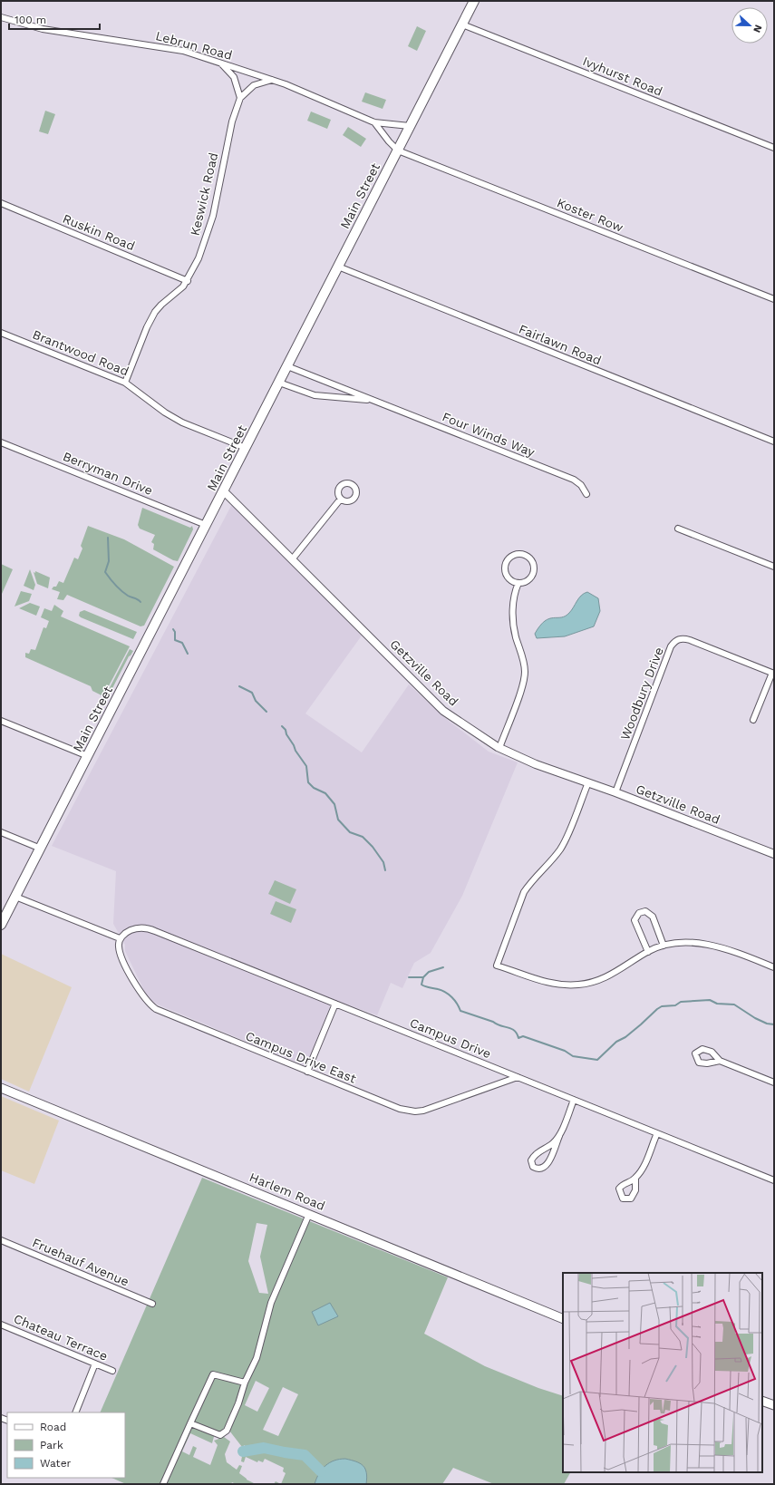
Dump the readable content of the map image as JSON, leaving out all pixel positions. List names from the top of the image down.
{
  "streets": {
    "main road": ["Main Street", "Harlem Road"],
    "street": [
      "Lebrun Road",
      "Ivyhurst Road",
      "Keswick Road",
      "Koster Row",
      "Ruskin Road",
      "Fairlawn Road",
      "Brantwood Road",
      "Four Winds Way",
      "Berryman Drive",
      "Getzville Road",
      "Woodbury Drive",
      "Campus Drive",
      "Campus Drive East",
      "Fruehauf Avenue",
      "Chateau Terrace"
    ]
  },
  "crossings": [
    ["Lebrun Road", "Keswick Road"],
    ["Lebrun Road", "Main Street"],
    ["Ivyhurst Road", "Main Street"],
    ["Keswick Road", "Ruskin Road"],
    ["Keswick Road", "Brantwood Road"],
    ["Main Street", "Koster Row"],
    ["Main Street", "Fairlawn Road"],
    ["Main Street", "Brantwood Road"],
    ["Main Street", "Four Winds Way"],
    ["Main Street", "Berryman Drive"],
    ["Main Street", "Getzville Road"],
    ["Getzville Road", "Woodbury Drive"],
    ["Campus Drive", "Campus Drive East"]
  ],
  "legend": ["Road", "Park", "Water"],
  "scale_bar": "100 m",
  "north": "right"
}
